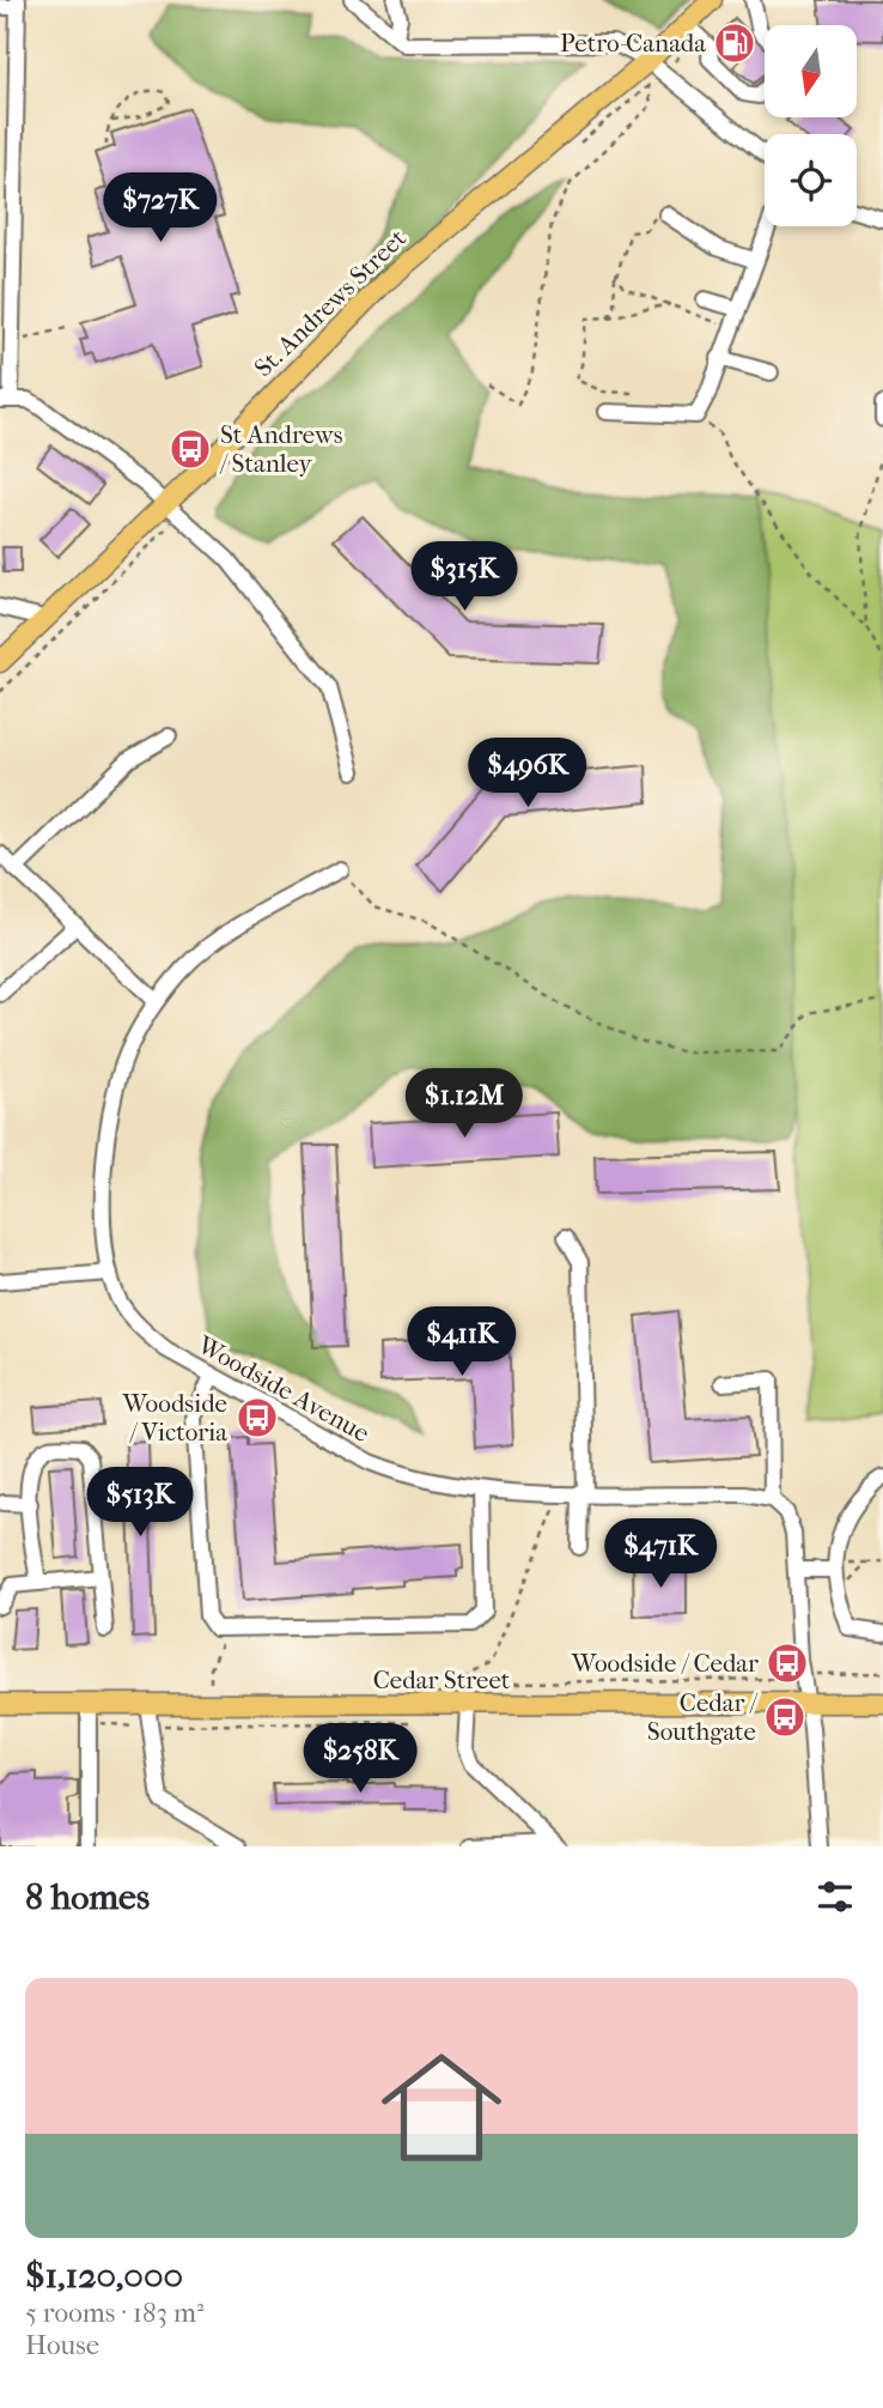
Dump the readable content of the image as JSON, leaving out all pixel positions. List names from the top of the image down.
{
  "streets": {
    "main road": ["St. Andrews Street", "Cedar Street"],
    "street": ["Woodside Avenue"]
  },
  "places": {
    "fuel station": ["Petro-Canada"],
    "bus stop": [
      "St Andrews / Stanley",
      "Woodside / Victoria",
      "Woodside / Cedar",
      "Cedar / Southgate"
    ]
  },
  "north": "bottom",
  "page": {
    "price": [
      "$727K",
      "$315K",
      "$496K",
      "$1.12M",
      "$411K",
      "$513K",
      "$471K",
      "$258K"
    ],
    "heading": "8 homes",
    "list": [
      {
        "name": "$1,120,000",
        "note": "5 rooms · 183 m² · House"
      }
    ]
  }
}
